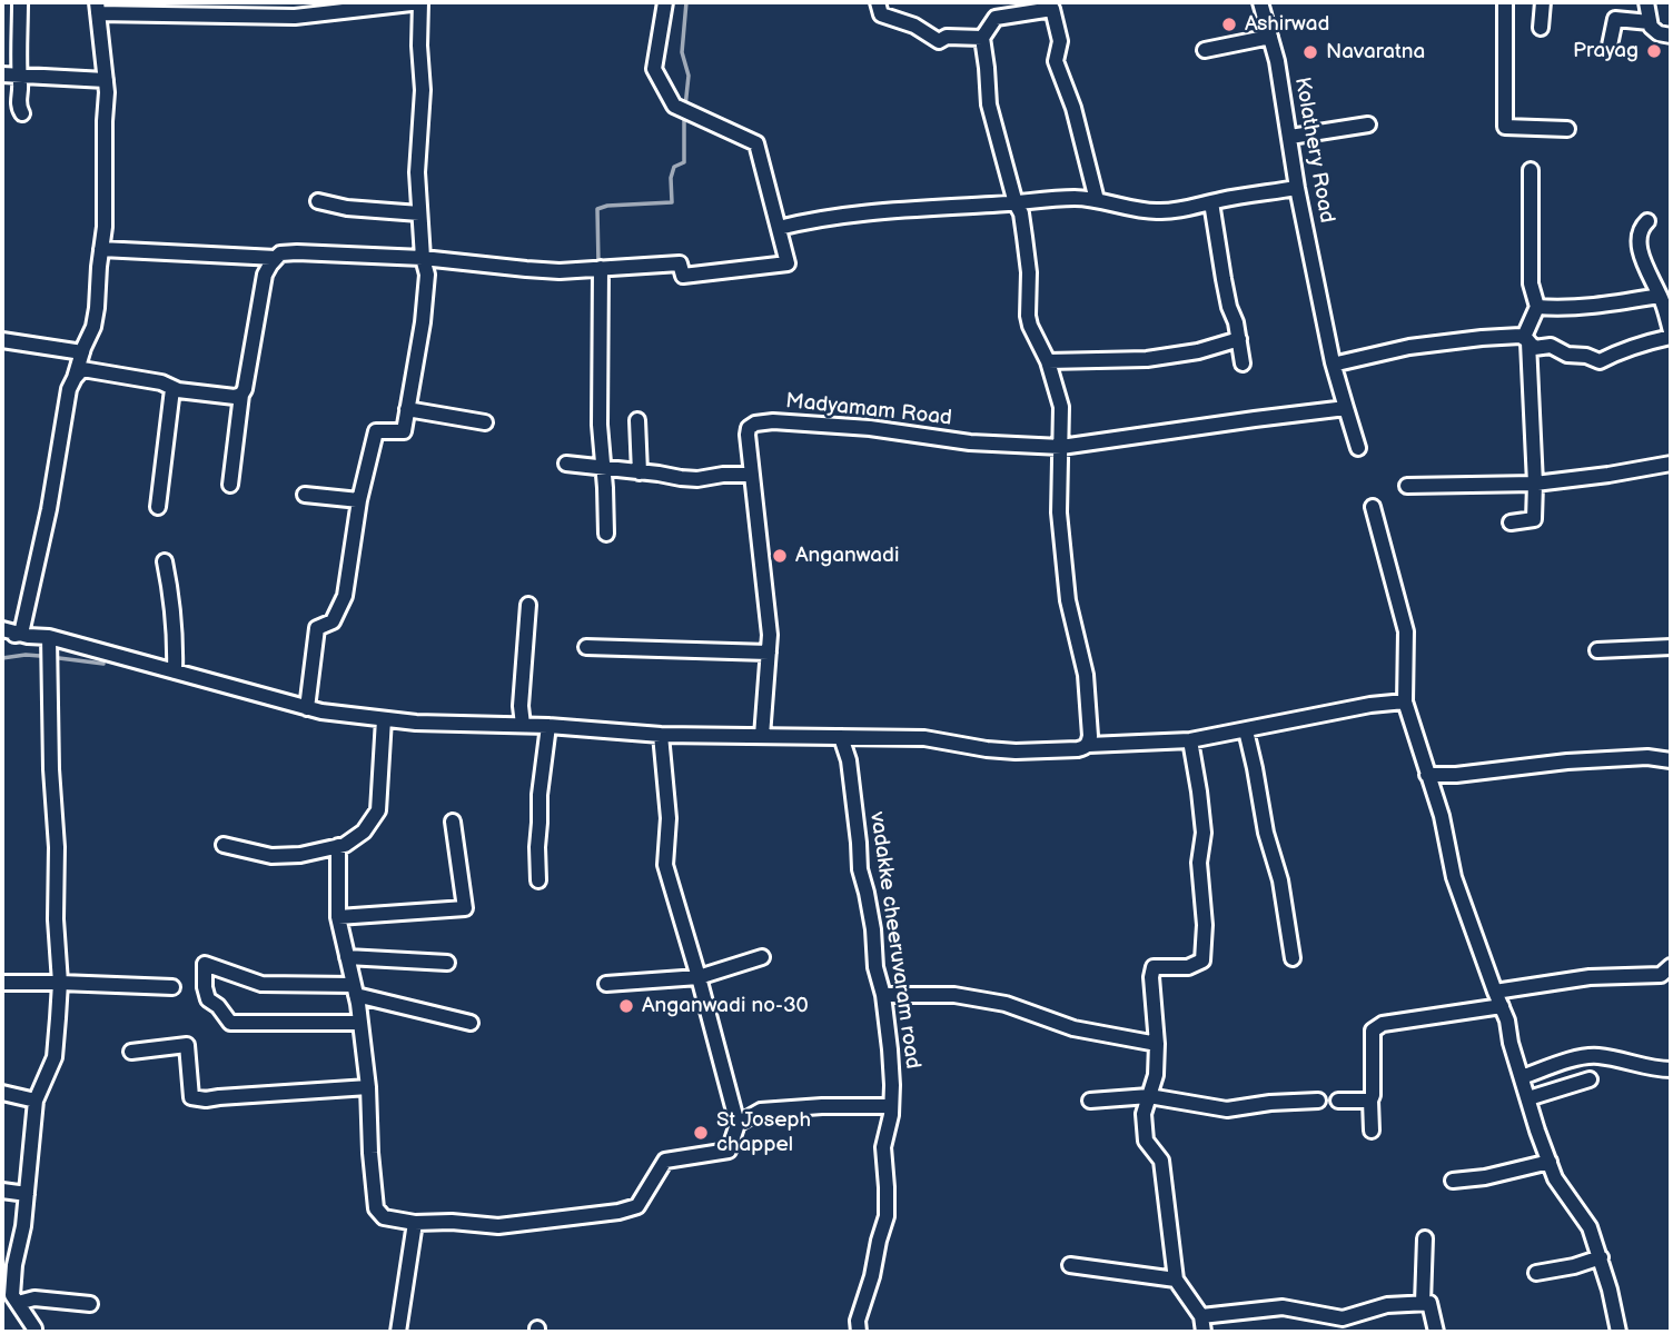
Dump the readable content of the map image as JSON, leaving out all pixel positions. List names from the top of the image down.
{
  "streets": {
    "street": ["Kolathery Road", "Madyamam Road", "vadakke cheeruvaram road"]
  },
  "places": [
    "Ashirwad",
    "Prayag",
    "Navaratna",
    "Anganwadi",
    "Anganwadi no-30",
    "St Joseph chappel"
  ]
}
